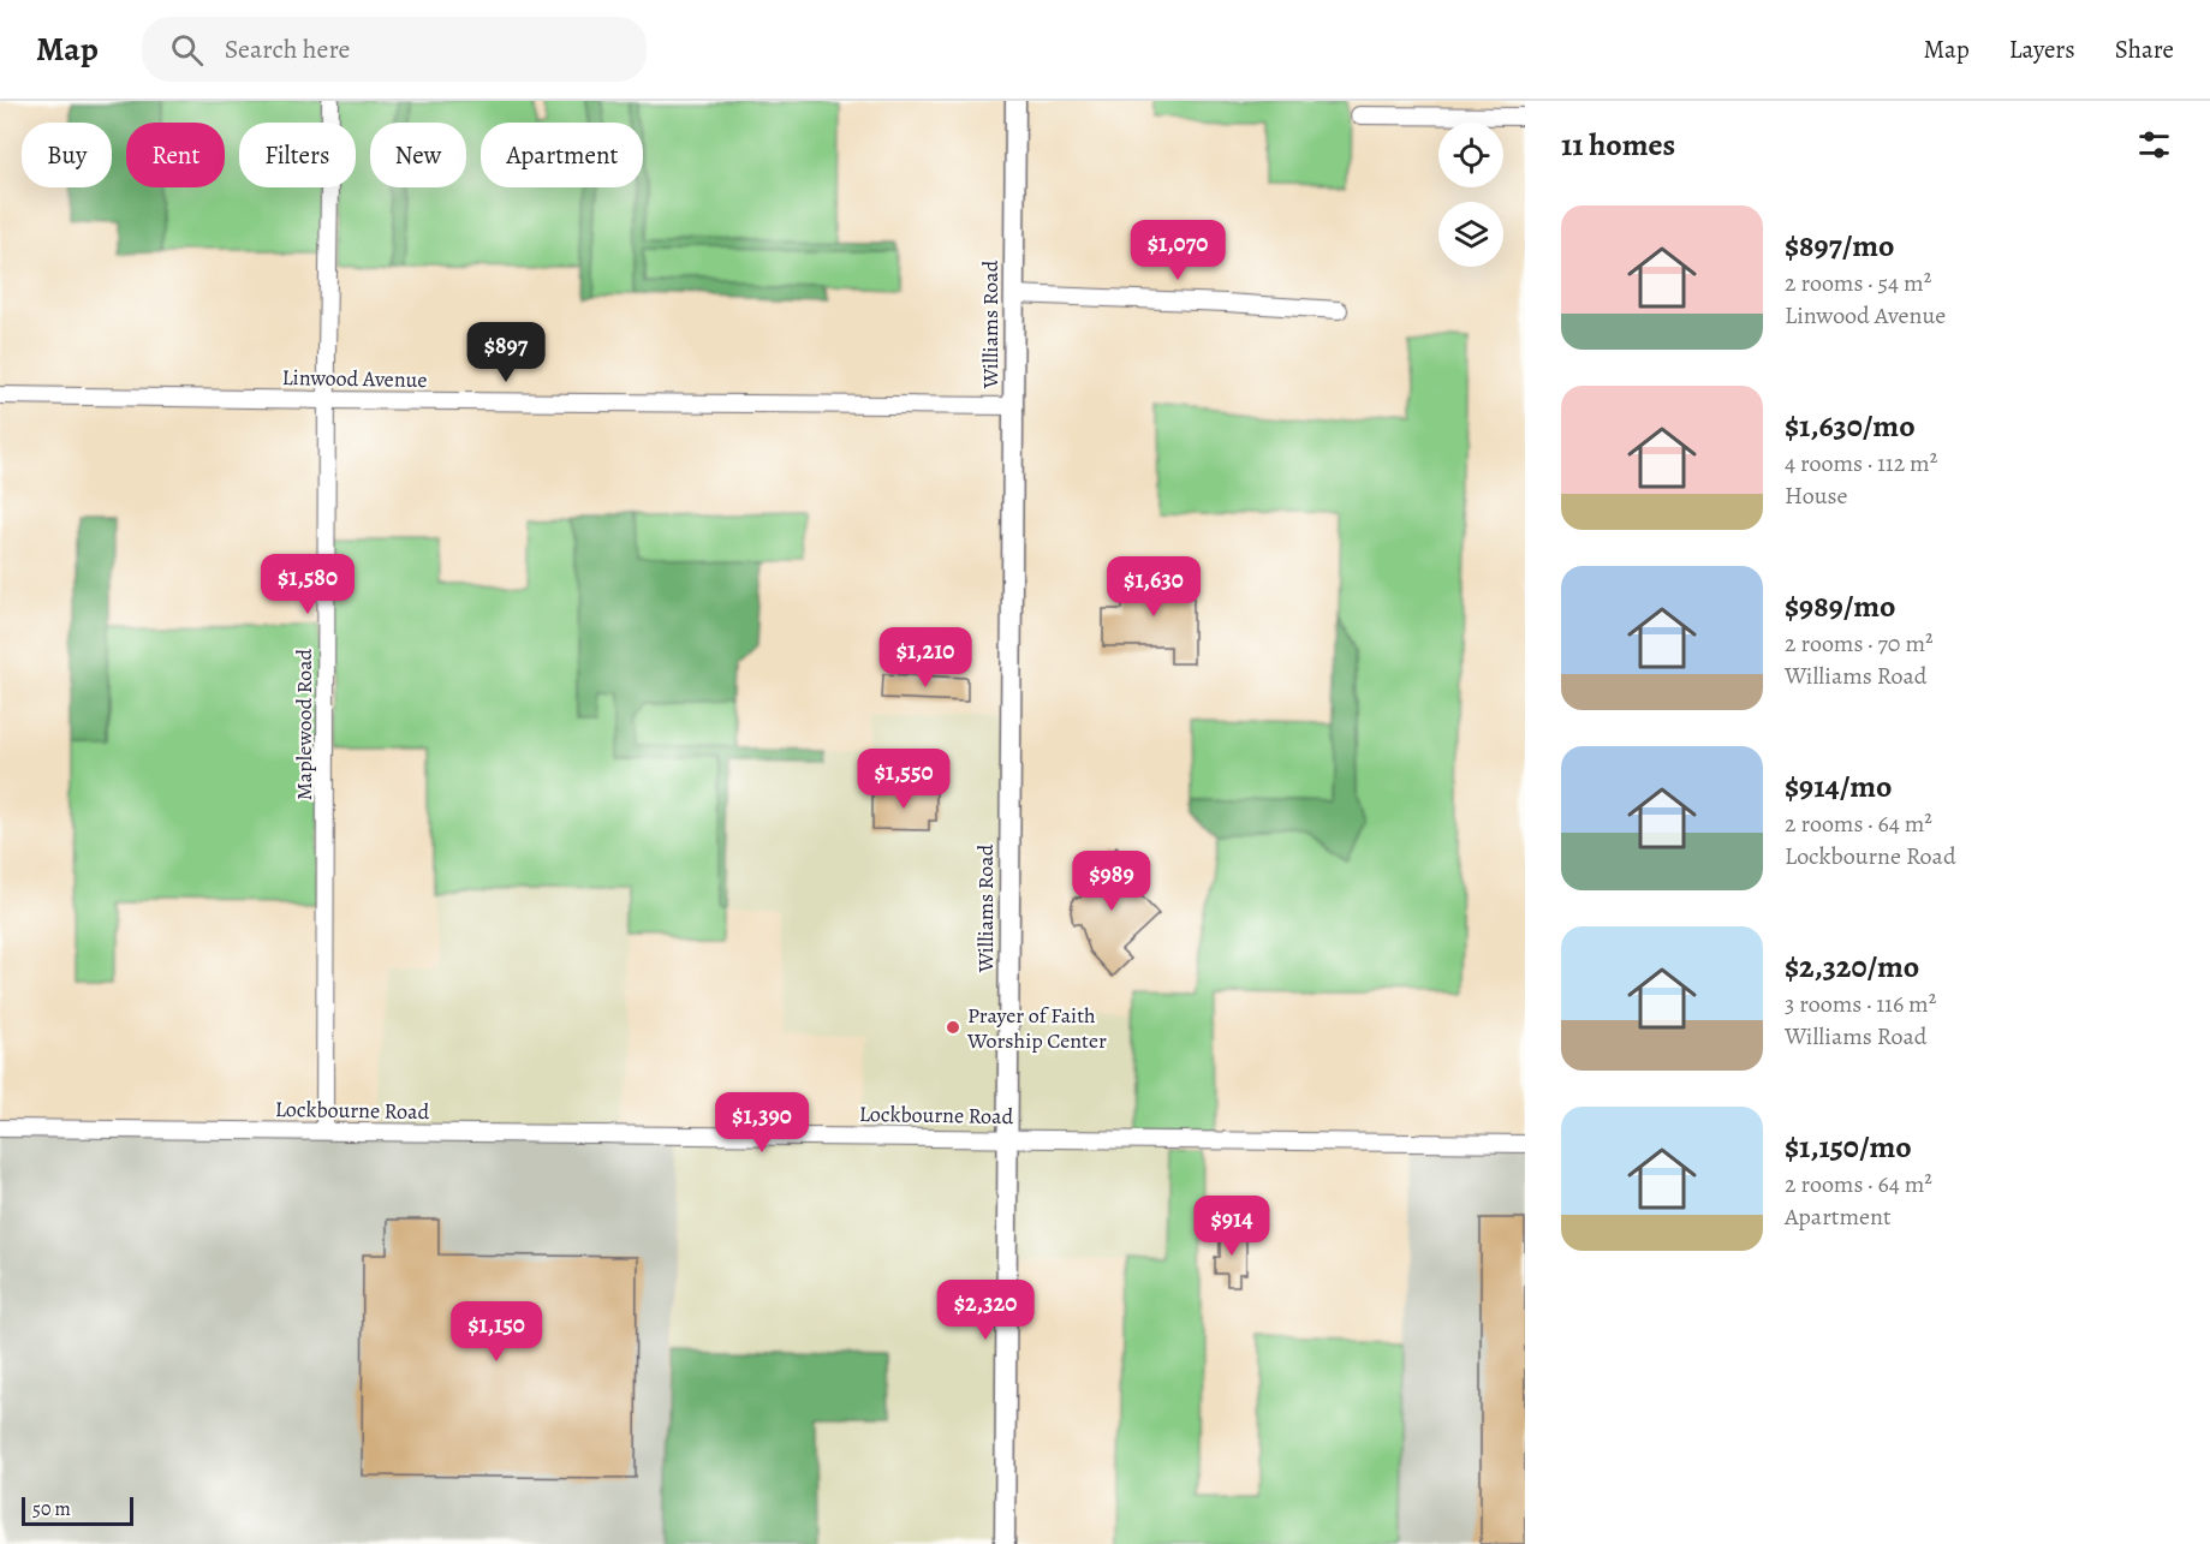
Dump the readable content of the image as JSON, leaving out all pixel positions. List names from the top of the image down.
{
  "streets": {
    "main road": ["Williams Road"],
    "street": ["Linwood Avenue", "Maplewood Road", "Lockbourne Road"]
  },
  "crossings": [
    ["Williams Road", "Linwood Avenue"],
    ["Williams Road", "Lockbourne Road"],
    ["Linwood Avenue", "Maplewood Road"],
    ["Maplewood Road", "Lockbourne Road"]
  ],
  "places": ["Prayer of Faith Worship Center"],
  "scale_bar": "50 m",
  "page": {
    "header": "Map",
    "search": "Search here",
    "nav": ["Map", "Layers", "Share"],
    "heading": "11 homes",
    "chip": [
      "Buy",
      "Rent",
      "Filters",
      "New",
      "Apartment"
    ],
    "list": [
      {
        "name": "$897/mo",
        "note": "2 rooms · 54 m² · Linwood Avenue"
      },
      {
        "name": "$1,630/mo",
        "note": "4 rooms · 112 m² · House"
      },
      {
        "name": "$989/mo",
        "note": "2 rooms · 70 m² · Williams Road"
      },
      {
        "name": "$914/mo",
        "note": "2 rooms · 64 m² · Lockbourne Road"
      },
      {
        "name": "$2,320/mo",
        "note": "3 rooms · 116 m² · Williams Road"
      },
      {
        "name": "$1,150/mo",
        "note": "2 rooms · 64 m² · Apartment"
      }
    ],
    "price": [
      "$1,070",
      "$897",
      "$1,580",
      "$1,630",
      "$1,210",
      "$1,550",
      "$989",
      "$1,390",
      "$914",
      "$2,320",
      "$1,150"
    ],
    "scale": "50 m"
  }
}
